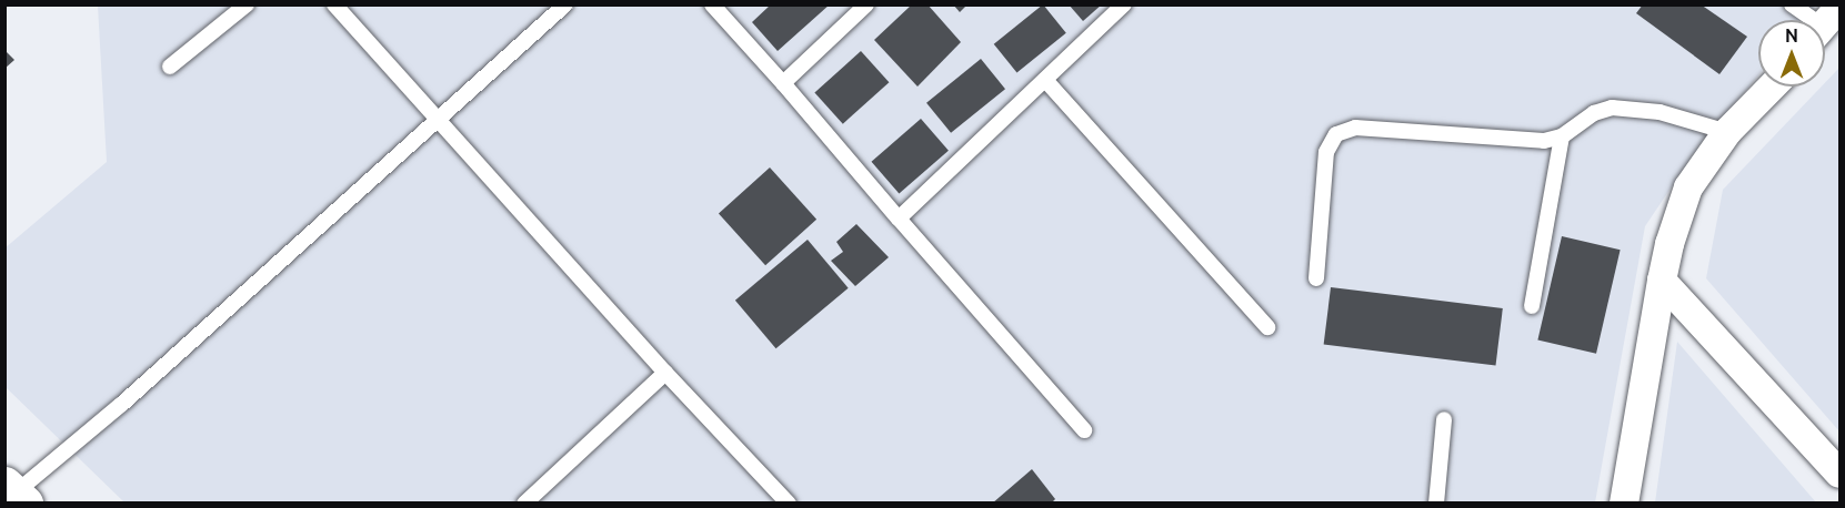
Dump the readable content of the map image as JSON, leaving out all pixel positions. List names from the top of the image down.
{
  "north": "top"
}
